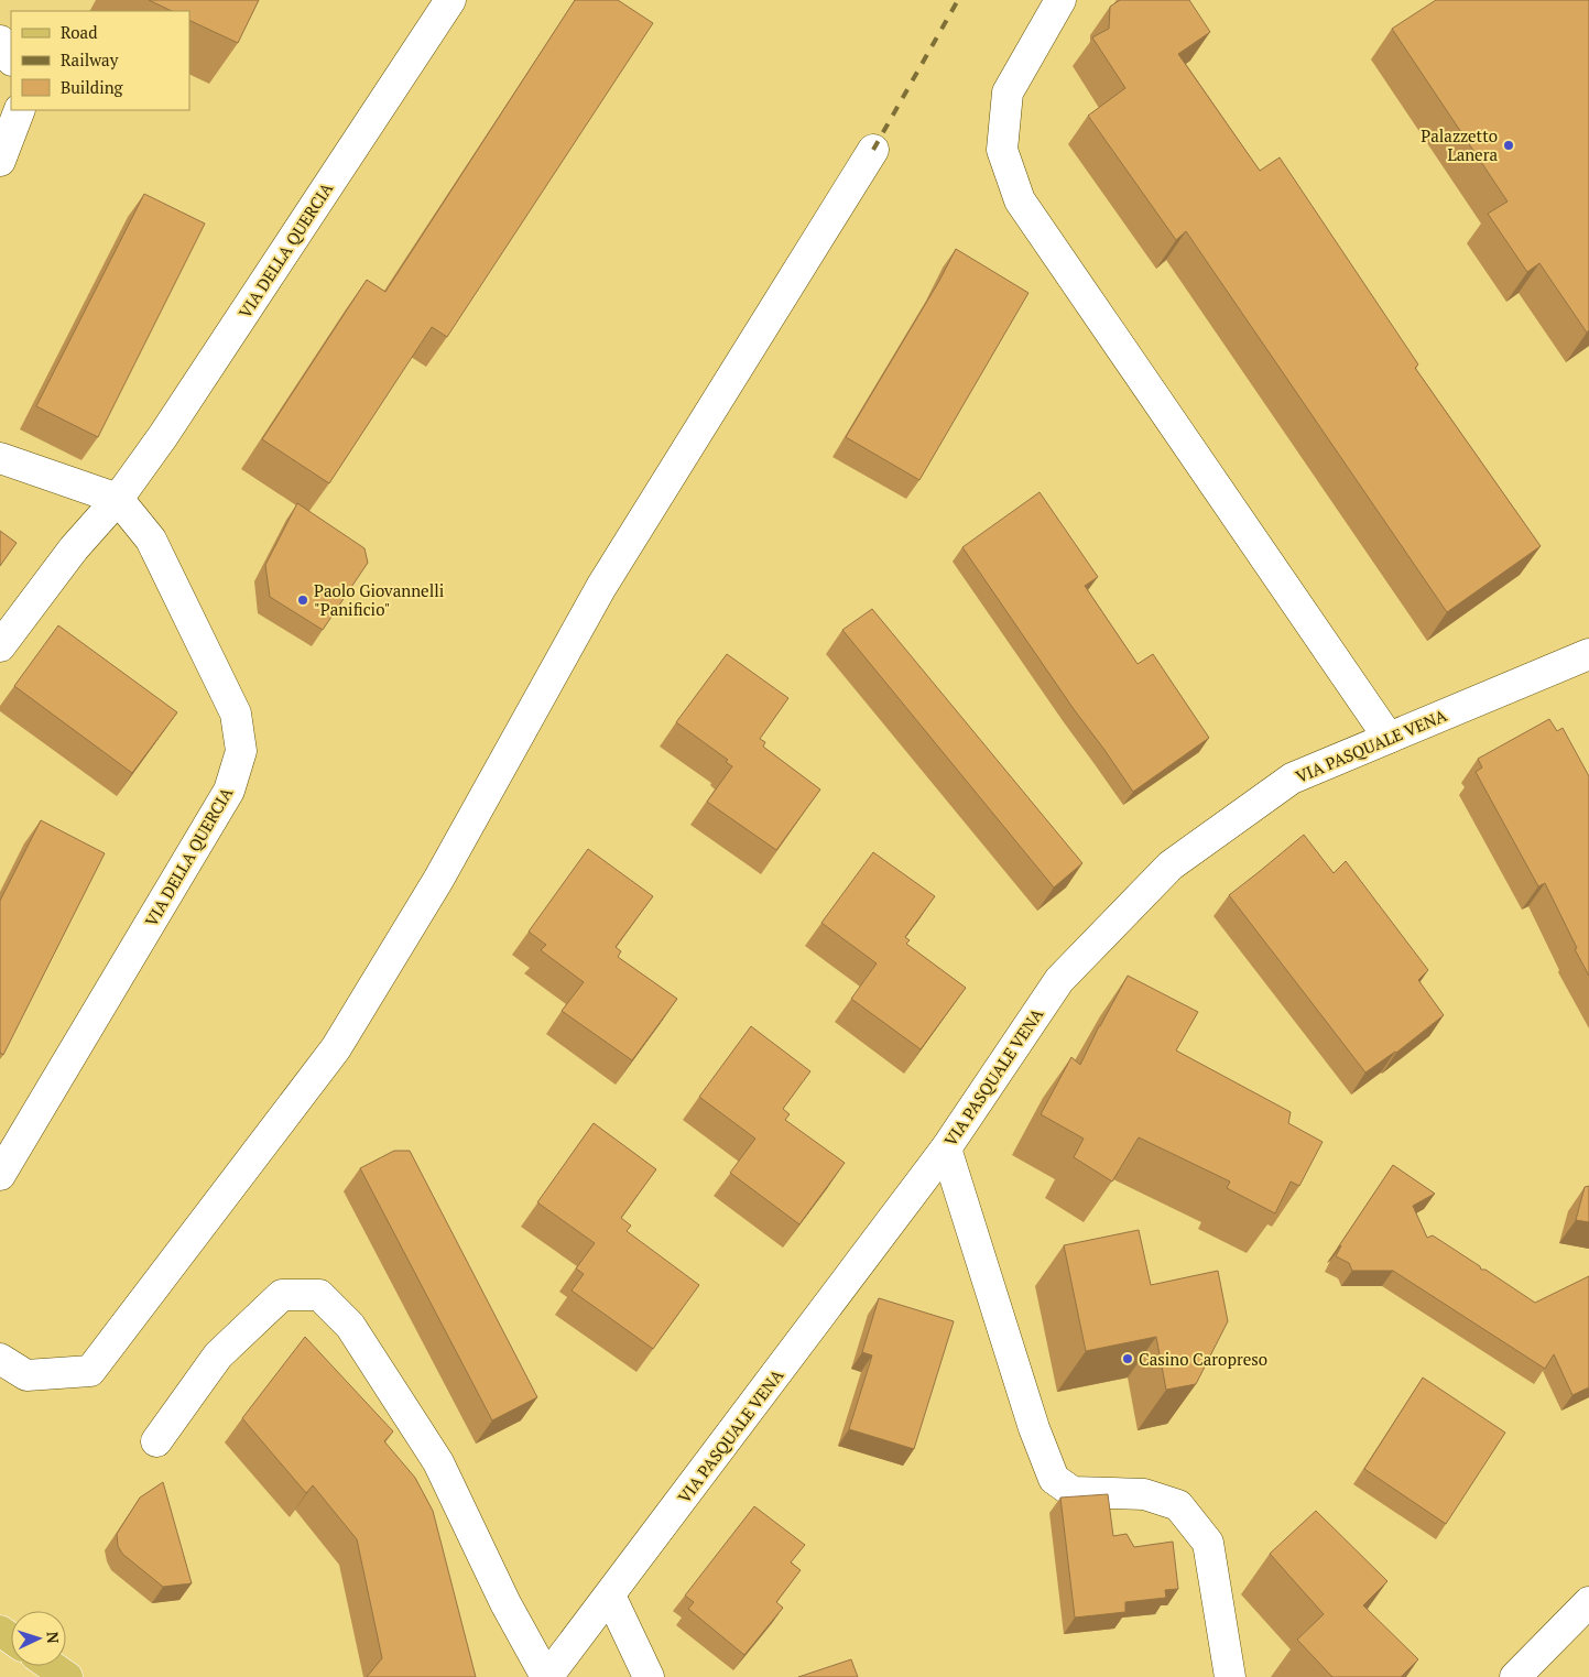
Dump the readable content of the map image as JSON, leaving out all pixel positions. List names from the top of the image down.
{
  "streets": {
    "street": ["VIA DELLA QUERCIA", "VIA PASQUALE VENA"]
  },
  "places": ["Palazzetto Lanera", "Paolo Giovannelli \"Panificio\"", "Casino Caropreso"],
  "legend": ["Road", "Railway", "Building"],
  "north": "right"
}
